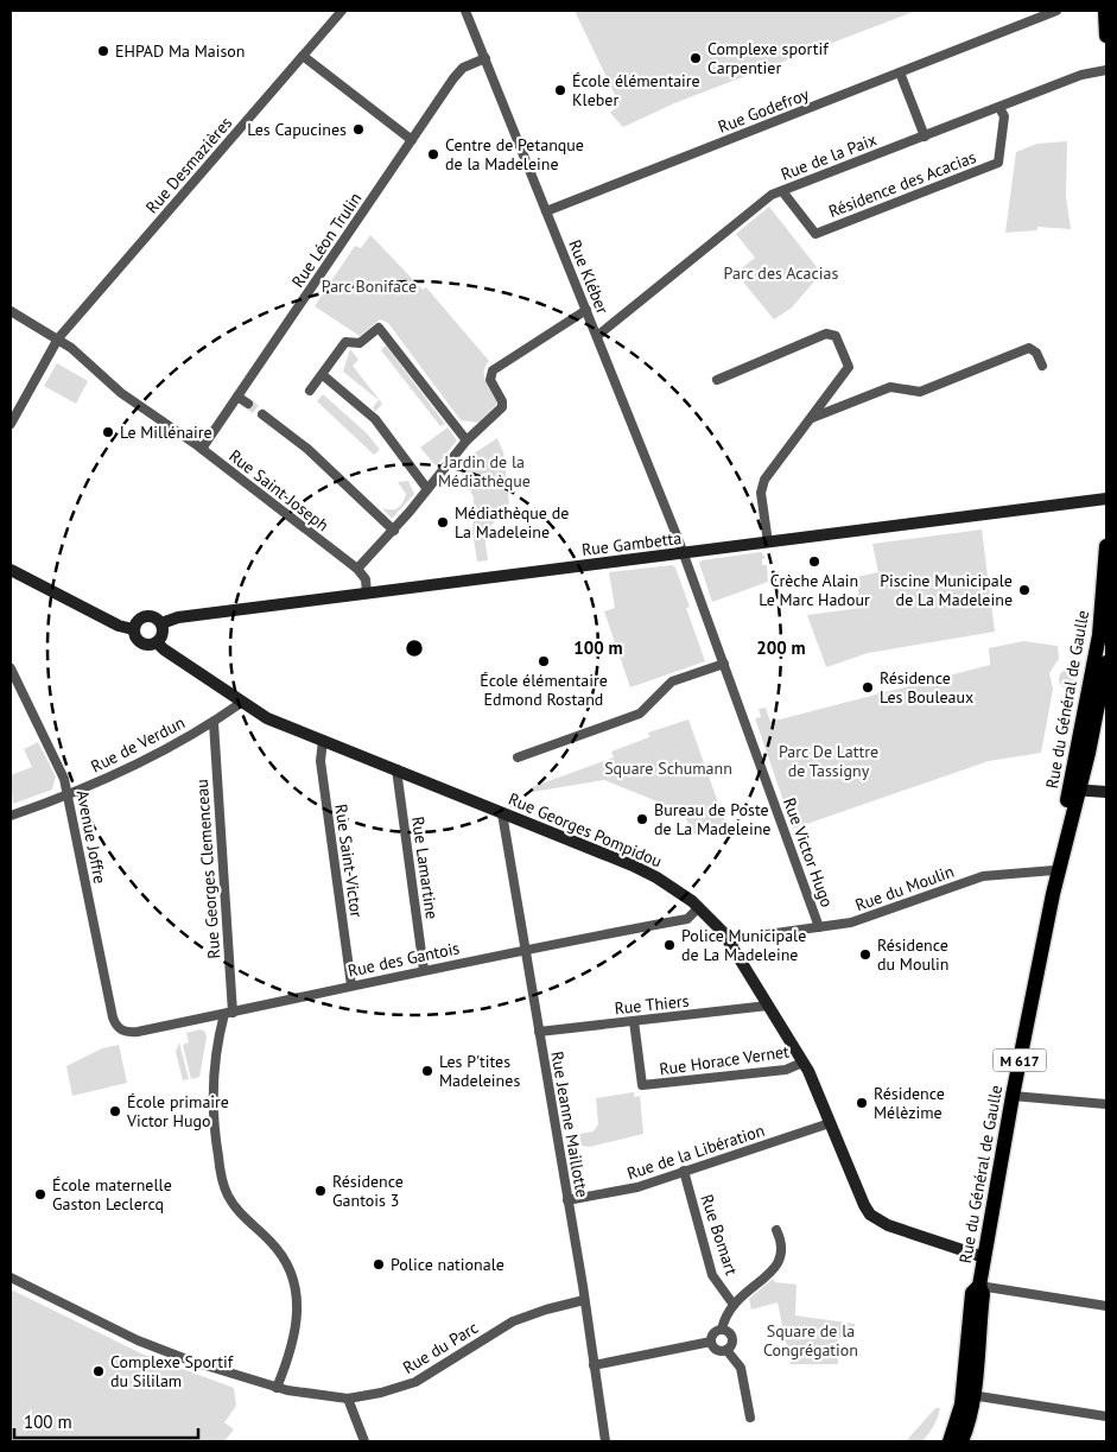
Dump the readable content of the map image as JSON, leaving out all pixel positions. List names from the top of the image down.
{
  "streets": {
    "main road": ["Rue du Général de Gaulle", "M 617"],
    "street": [
      "Rue Godefroy",
      "Rue de la Paix",
      "Rue Desmazières",
      "Résidence des Acacias",
      "Rue Léon Trulin",
      "Rue Kléber",
      "Rue Saint-Joseph",
      "Rue Gambetta",
      "Rue de Verdun",
      "Rue Georges Pompidou",
      "Avenue Joffre",
      "Rue Victor Hugo",
      "Rue Saint-Victor",
      "Rue Lamartine",
      "Rue Georges Clemenceau",
      "Rue du Moulin",
      "Rue des Gantois",
      "Rue Thiers",
      "Rue Horace Vernet",
      "Rue Jeanne Maillotte",
      "Rue de la Libération",
      "Rue Bomart",
      "Rue du Parc"
    ]
  },
  "crossings": [
    ["Rue Godefroy", "Rue Kléber"],
    ["Rue de la Paix", "Résidence des Acacias"],
    ["Rue de la Paix", "Rue Kléber"],
    ["Rue Desmazières", "Rue Saint-Joseph"],
    ["Rue Léon Trulin", "Rue Kléber"],
    ["Rue Léon Trulin", "Rue Saint-Joseph"],
    ["Rue Kléber", "Rue Gambetta"],
    ["Rue Kléber", "Rue Victor Hugo"],
    ["Rue Gambetta", "Rue Georges Pompidou"],
    ["Rue Gambetta", "Rue Victor Hugo"],
    ["Rue du Général de Gaulle", "Rue Georges Pompidou"],
    ["Rue du Général de Gaulle", "Rue du Moulin"],
    ["Rue de Verdun", "Rue Georges Pompidou"],
    ["Rue de Verdun", "Avenue Joffre"],
    ["Rue de Verdun", "Rue Georges Clemenceau"],
    ["Rue Georges Pompidou", "Rue Saint-Victor"],
    ["Rue Georges Pompidou", "Rue Lamartine"],
    ["Rue Georges Pompidou", "Rue du Moulin"],
    ["Rue Georges Pompidou", "Rue des Gantois"],
    ["Rue Georges Pompidou", "Rue Thiers"],
    ["Rue Georges Pompidou", "Rue Horace Vernet"],
    ["Rue Georges Pompidou", "Rue Jeanne Maillotte"],
    ["Rue Georges Pompidou", "Rue de la Libération"],
    ["Avenue Joffre", "Rue des Gantois"],
    ["Rue Victor Hugo", "Rue du Moulin"],
    ["Rue Saint-Victor", "Rue des Gantois"],
    ["Rue Lamartine", "Rue des Gantois"],
    ["Rue Georges Clemenceau", "Rue des Gantois"],
    ["Rue Georges Clemenceau", "Rue du Parc"],
    ["Rue des Gantois", "Rue Jeanne Maillotte"],
    ["Rue Thiers", "Rue Horace Vernet"],
    ["Rue Thiers", "Rue Jeanne Maillotte"],
    ["Rue Jeanne Maillotte", "Rue de la Libération"],
    ["Rue Jeanne Maillotte", "Rue du Parc"],
    ["Rue de la Libération", "Rue Bomart"]
  ],
  "parks": [
    "Parc des Acacias",
    "Parc Boniface",
    "Jardin de la Médiathèque",
    "Parc De Lattre de Tassigny",
    "Square Schumann",
    "Square de la Congrégation"
  ],
  "places": [
    "EHPAD Ma Maison",
    "Complexe sportif Carpentier",
    "École élémentaire Kleber",
    "Les Capucines",
    "Centre de Petanque de la Madeleine",
    "Le Millénaire",
    "Médiathèque de La Madeleine",
    "Crèche Alain Le Marc Hadour",
    "Piscine Municipale de La Madeleine",
    "École élémentaire Edmond Rostand",
    "Résidence Les Bouleaux",
    "Bureau de Poste de La Madeleine",
    "Police Municipale de La Madeleine",
    "Résidence du Moulin",
    "Les P'tites Madeleines",
    "Résidence Mélèzime",
    "École primaire Victor Hugo",
    "Résidence Gantois 3",
    "École maternelle Gaston Leclercq",
    "Police nationale",
    "Complexe Sportif du Sililam"
  ],
  "scale_bar": "100 m",
  "rings": ["100 m", "200 m"]
}
